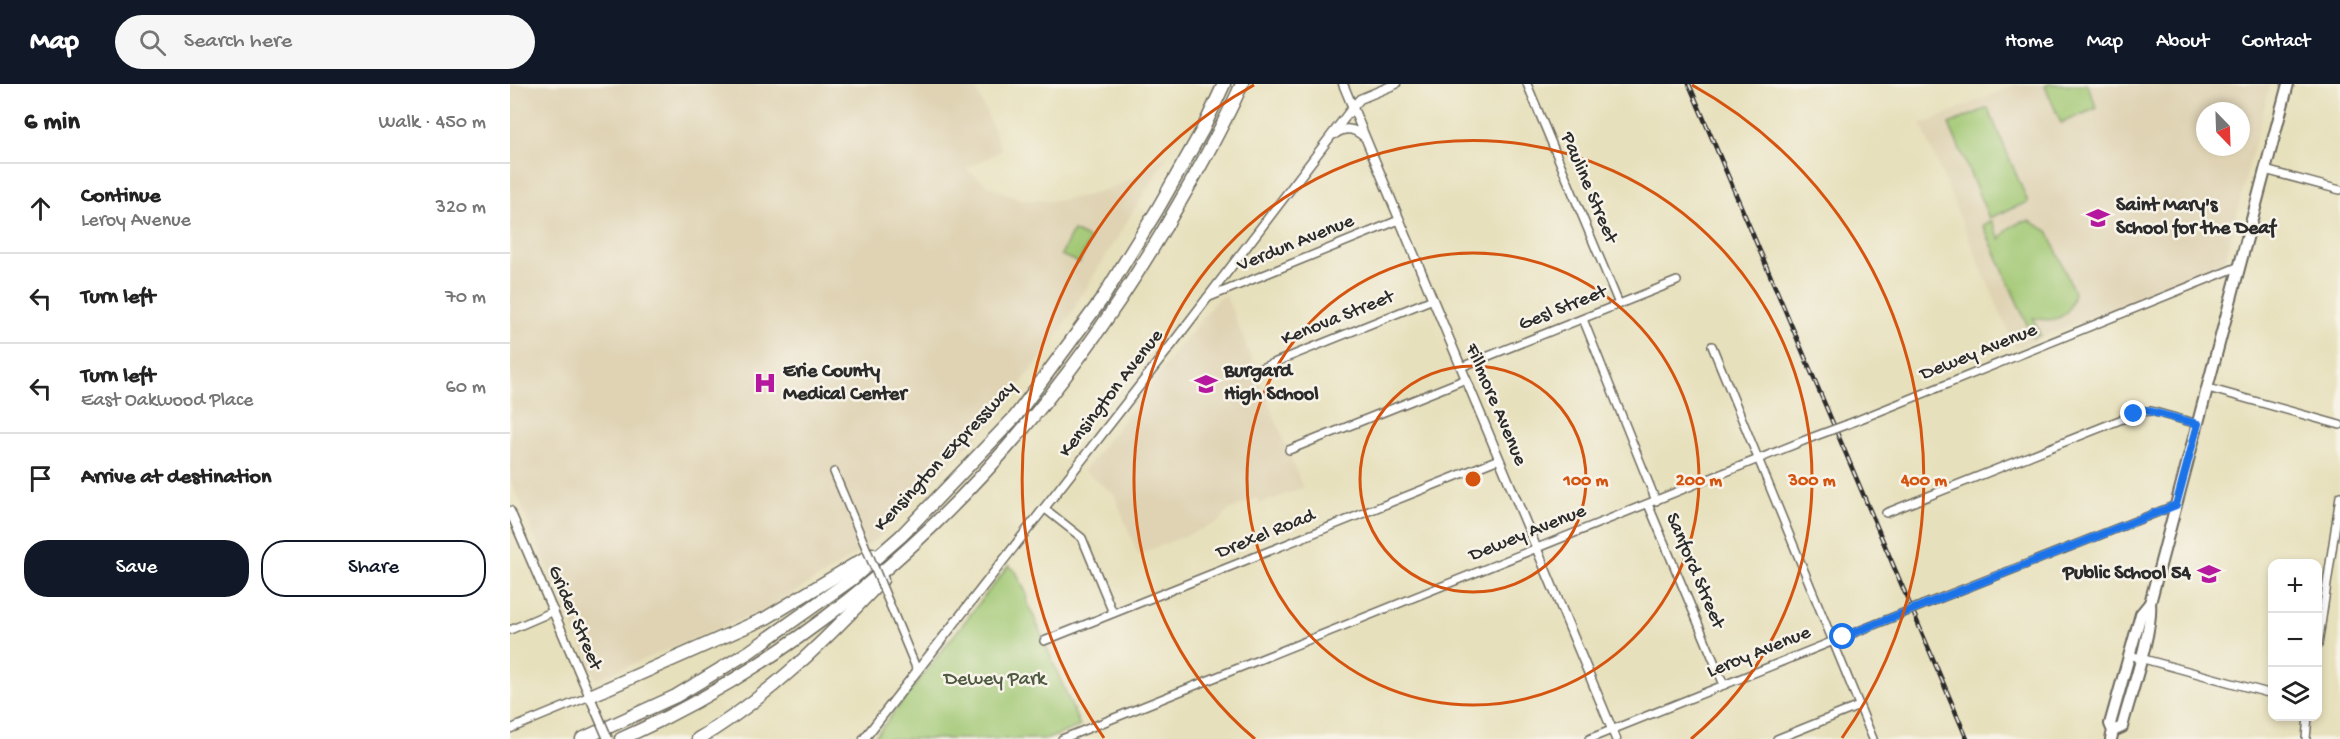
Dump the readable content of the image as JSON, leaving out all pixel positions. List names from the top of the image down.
{
  "streets": {
    "highway": ["Kensington Expressway"],
    "street": [
      "Pauline Street",
      "Verdun Avenue",
      "Gesl Street",
      "Kenova Street",
      "Dewey Avenue",
      "Kensington Avenue",
      "Fillmore Avenue",
      "Drexel Road",
      "Sanford Street",
      "Grider Street",
      "Leroy Avenue"
    ]
  },
  "crossings": [
    ["Pauline Street", "Gesl Street"],
    ["Verdun Avenue", "Kensington Avenue"],
    ["Verdun Avenue", "Fillmore Avenue"],
    ["Gesl Street", "Fillmore Avenue"],
    ["Gesl Street", "Sanford Street"],
    ["Kenova Street", "Fillmore Avenue"],
    ["Dewey Avenue", "Fillmore Avenue"],
    ["Dewey Avenue", "Sanford Street"],
    ["Kensington Avenue", "Fillmore Avenue"],
    ["Fillmore Avenue", "Drexel Road"],
    ["Fillmore Avenue", "Leroy Avenue"],
    ["Sanford Street", "Leroy Avenue"]
  ],
  "parks": ["Dewey Park"],
  "places": {
    "school or university": ["Saint Mary's School for the Deaf", "Burgard High School", "Public School 54"],
    "hospital": ["Erie County Medical Center"]
  },
  "north": "bottom right",
  "page": {
    "header": "Map",
    "search": "Search here",
    "nav": [
      "Home",
      "Map",
      "About",
      "Contact"
    ],
    "heading": ["6 min", "Walk · 450 m"],
    "list": [
      ["Continue", "Leroy Avenue", "320 m"],
      ["Turn left", "70 m"],
      ["Turn left", "East Oakwood Place", "60 m"],
      "Arrive at destination"
    ],
    "buttons": ["Save", "Share"],
    "map_buttons": ["+", "−"]
  },
  "rings": [
    "100 m",
    "200 m",
    "300 m",
    "400 m"
  ]
}
